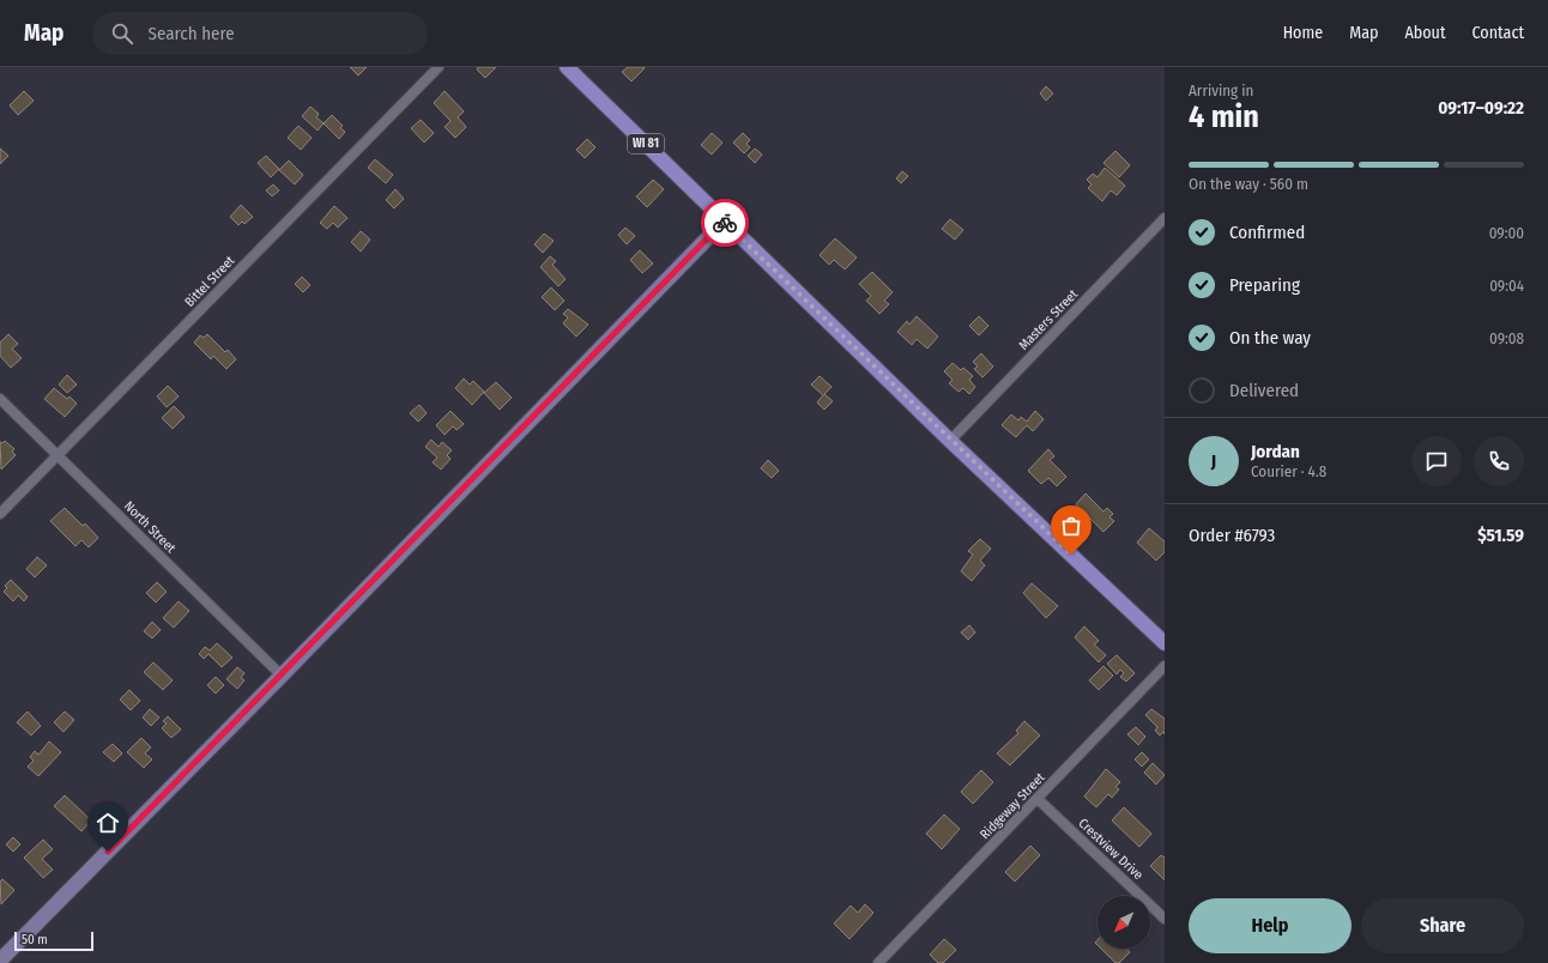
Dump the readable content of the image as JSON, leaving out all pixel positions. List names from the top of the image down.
{
  "streets": {
    "main road": ["WI 81"],
    "street": [
      "Bittel Street",
      "Masters Street",
      "North Street",
      "Ridgeway Street",
      "Crestview Drive"
    ]
  },
  "crossings": [
    ["WI 81", "Masters Street"],
    ["Bittel Street", "North Street"],
    ["Ridgeway Street", "Crestview Drive"]
  ],
  "scale_bar": "50 m",
  "north": "bottom left",
  "page": {
    "header": "Map",
    "search": "Search here",
    "nav": [
      "Home",
      "Map",
      "About",
      "Contact"
    ],
    "heading": ["4 min", "Arriving in", "09:17–09:22"],
    "panel": [
      "Jordan",
      "Courier · 4.8",
      "Order #6793",
      "$51.59"
    ],
    "bar": "On the way · 560 m",
    "list": [
      ["Confirmed", "09:00"],
      ["Preparing", "09:04"],
      ["On the way", "09:08"],
      "Delivered"
    ],
    "round": "J",
    "buttons": ["Help", "Share"],
    "scale": "50 m"
  }
}
